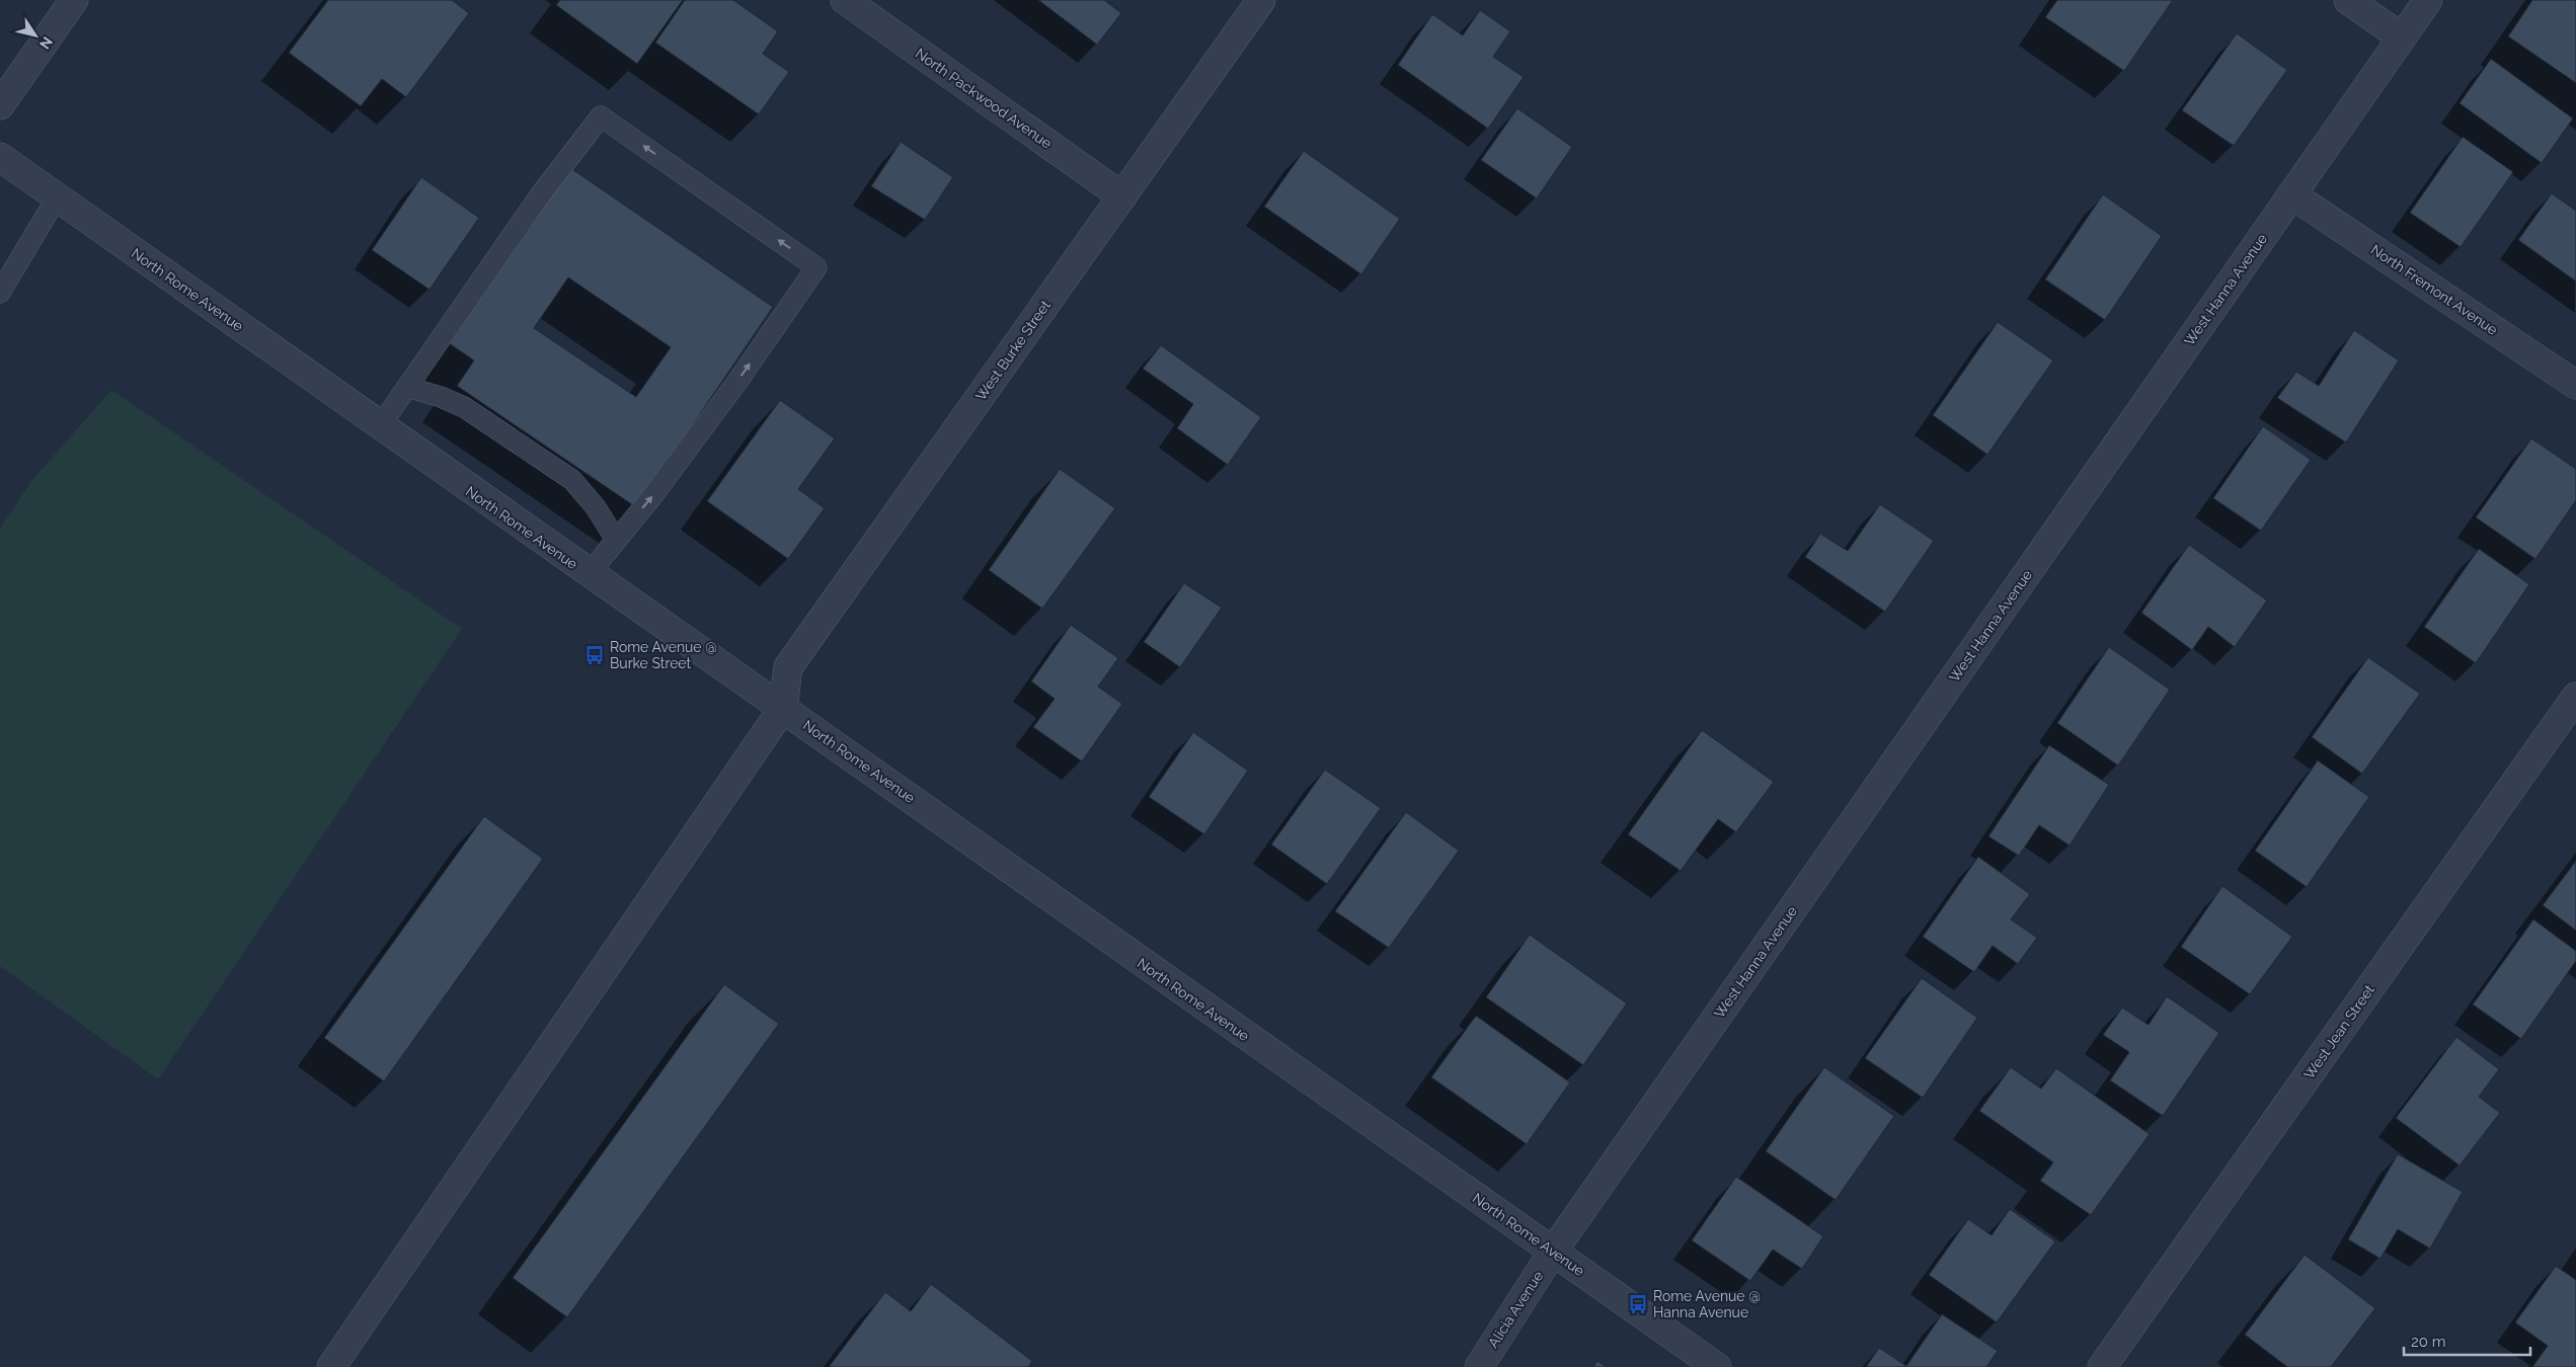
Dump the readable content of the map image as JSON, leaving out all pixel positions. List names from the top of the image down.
{
  "streets": {
    "street": [
      "North Packwood Avenue",
      "North Rome Avenue",
      "West Hanna Avenue",
      "North Fremont Avenue",
      "West Burke Street",
      "West Jean Street",
      "Alicia Avenue"
    ]
  },
  "crossings": [
    ["North Packwood Avenue", "West Burke Street"],
    ["North Rome Avenue", "West Hanna Avenue"],
    ["North Rome Avenue", "West Burke Street"],
    ["North Rome Avenue", "Alicia Avenue"],
    ["West Hanna Avenue", "North Fremont Avenue"],
    ["West Hanna Avenue", "Alicia Avenue"]
  ],
  "places": {
    "bus stop": ["Rome Avenue @ Burke Street", "Rome Avenue @ Hanna Avenue"]
  },
  "scale_bar": "20 m",
  "north": "bottom right"
}
